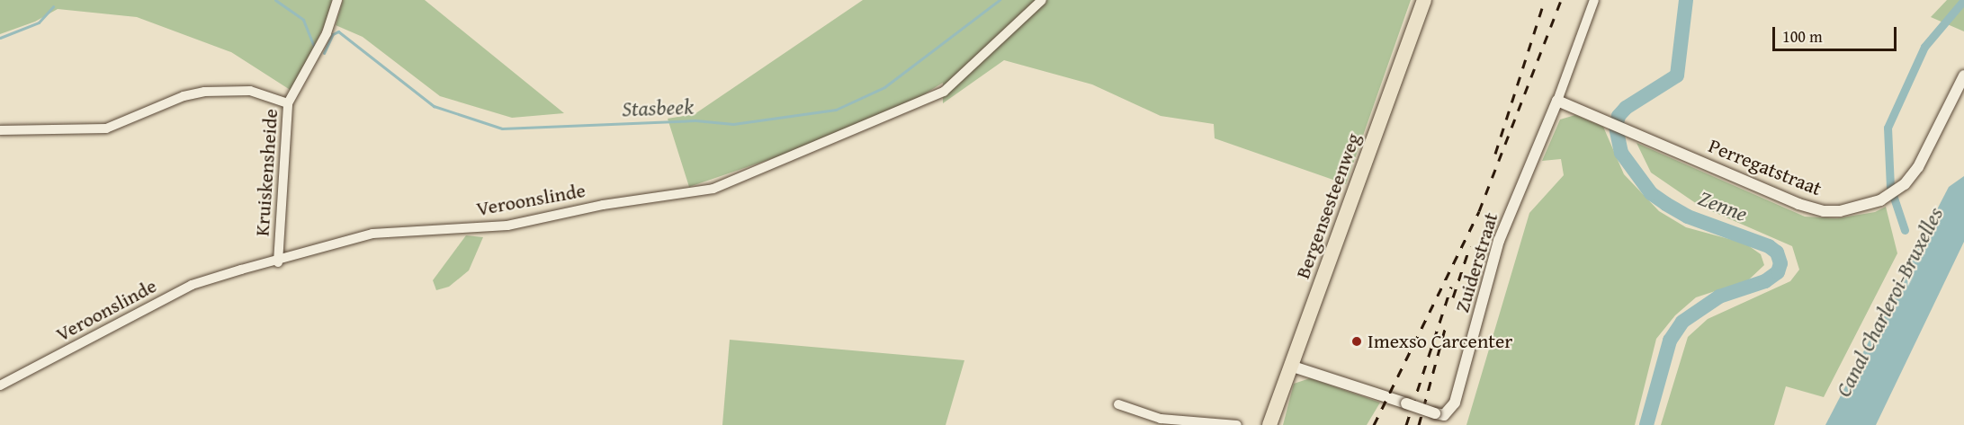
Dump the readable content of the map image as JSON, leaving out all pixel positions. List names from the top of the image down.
{
  "streets": {
    "main road": ["Bergensesteenweg"],
    "street": [
      "Perregatstraat",
      "Kruiskensheide",
      "Veroonslinde",
      "Zuiderstraat"
    ]
  },
  "crossings": [
    ["Perregatstraat", "Zuiderstraat"],
    ["Kruiskensheide", "Veroonslinde"],
    ["Bergensesteenweg", "Zuiderstraat"]
  ],
  "water": ["Stasbeek", "Zenne", "Canal Charleroi-Bruxelles"],
  "places": ["Imexso Carcenter"],
  "scale_bar": "100 m"
}
